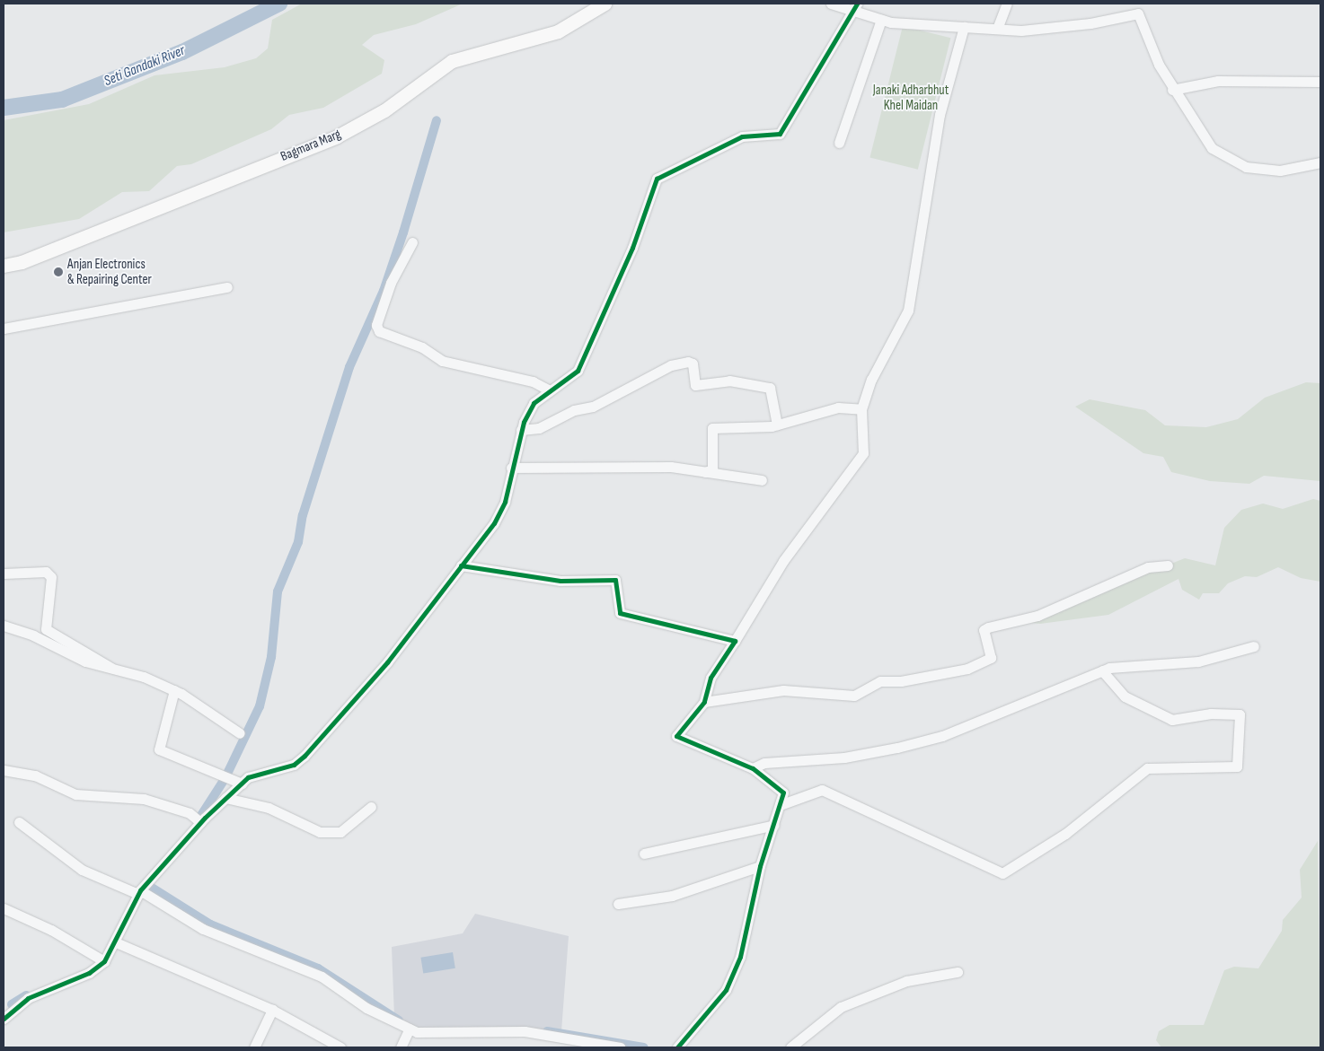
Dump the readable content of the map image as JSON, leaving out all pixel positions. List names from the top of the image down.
{
  "streets": {
    "main road": ["Bagmara Marg"]
  },
  "water": ["Seti Gandaki River"],
  "parks": ["Janaki Adharbhut Khel Maidan"],
  "places": ["Anjan Electronics & Repairing Center"]
}
